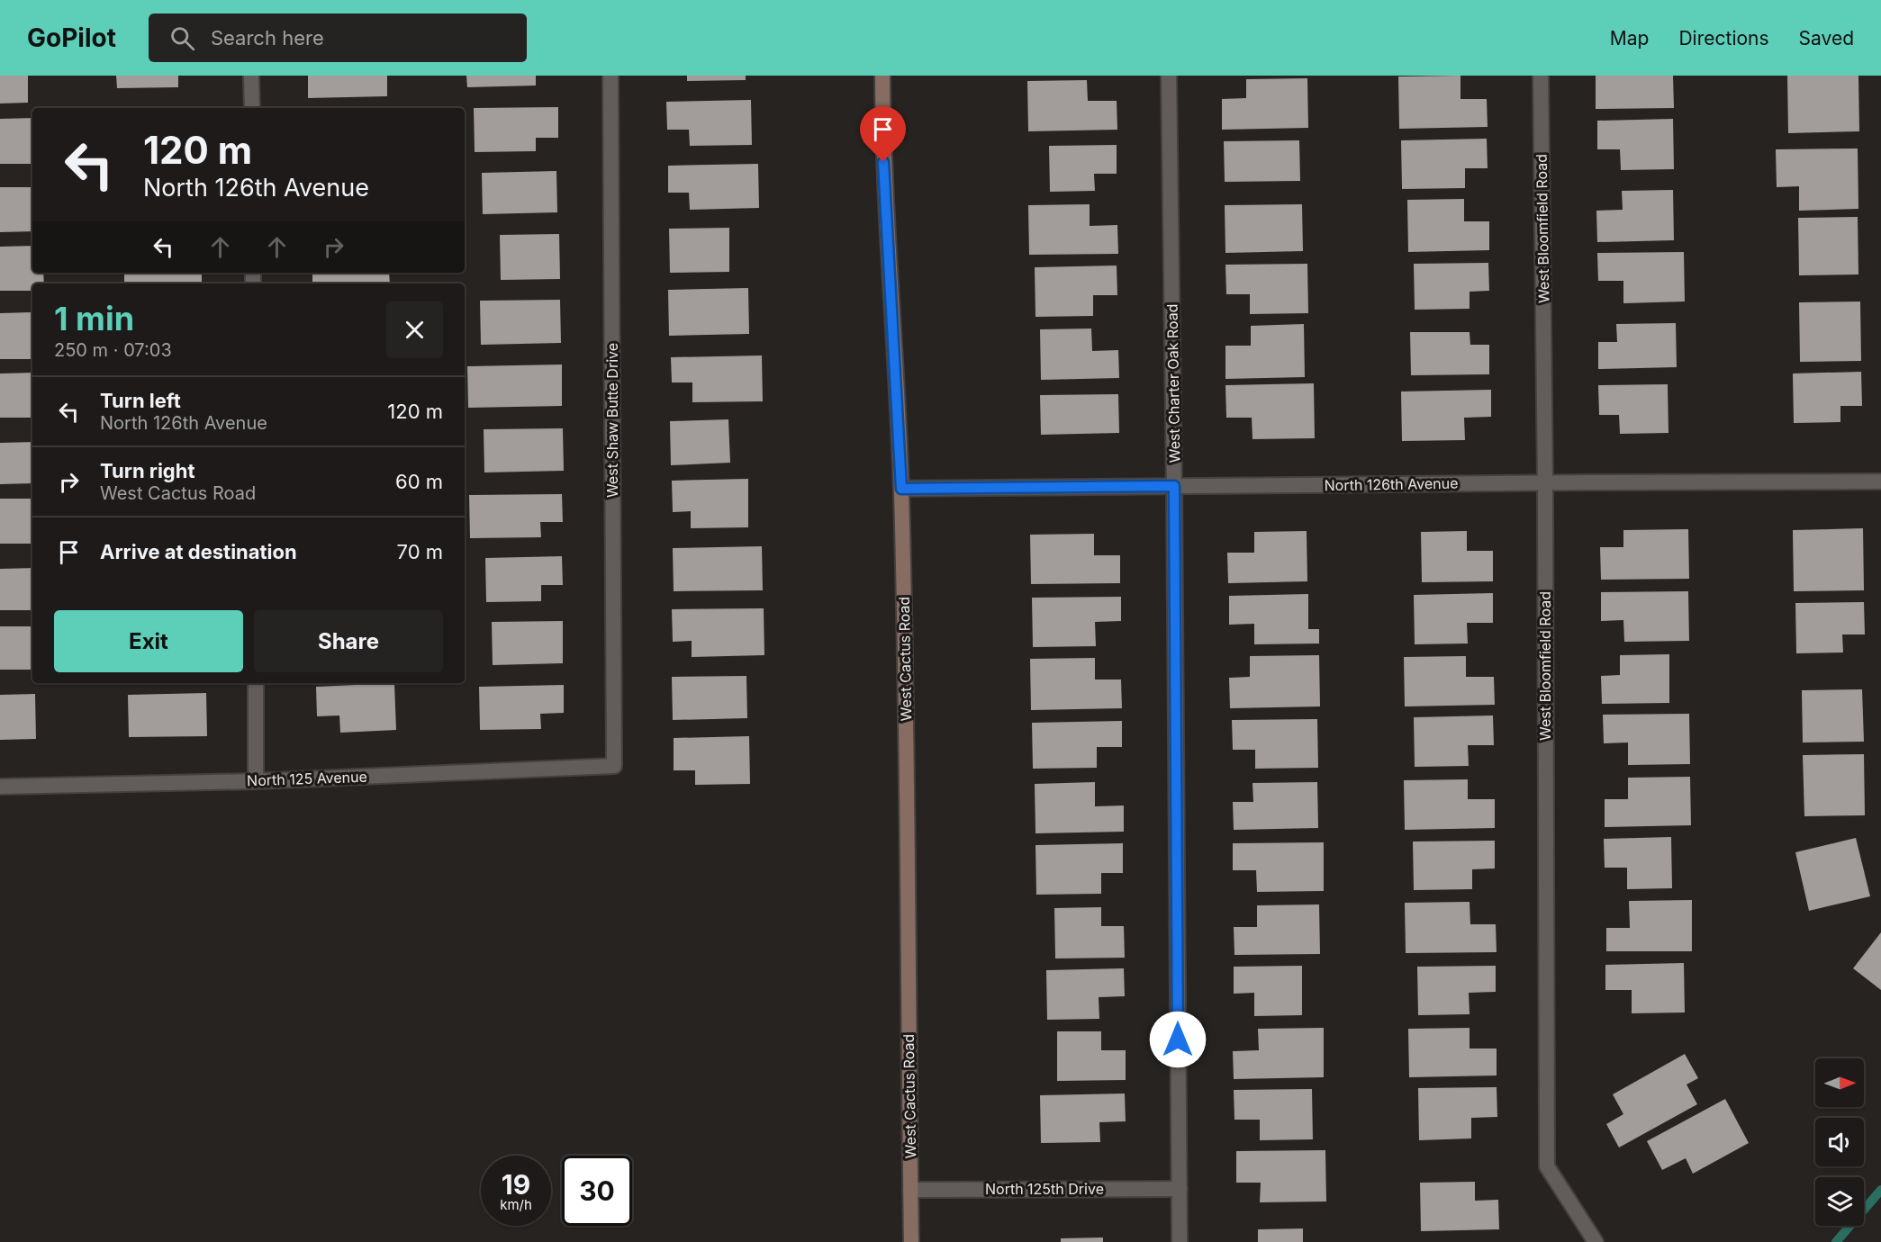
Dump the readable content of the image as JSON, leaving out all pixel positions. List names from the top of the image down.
{
  "streets": {
    "main road": ["West Cactus Road"],
    "street": [
      "West Bloomfield Road",
      "West Charter Oak Road",
      "West Shaw Butte Drive",
      "North 126th Avenue",
      "North 125 Avenue",
      "North 125th Drive"
    ]
  },
  "crossings": [
    ["West Bloomfield Road", "North 126th Avenue"],
    ["West Charter Oak Road", "North 126th Avenue"],
    ["West Charter Oak Road", "North 125th Drive"],
    ["West Shaw Butte Drive", "North 125 Avenue"],
    ["North 126th Avenue", "West Cactus Road"],
    ["West Cactus Road", "North 125th Drive"]
  ],
  "north": "right",
  "page": {
    "header": "GoPilot",
    "search": "Search here",
    "nav": ["Map", "Directions", "Saved"],
    "turn": ["120 m", "North 126th Avenue"],
    "heading": ["1 min", "250 m · 07:03"],
    "list": [
      {
        "name": "Turn left",
        "note": "North 126th Avenue",
        "value": "120 m"
      },
      {
        "name": "Turn right",
        "note": "West Cactus Road",
        "value": "60 m"
      },
      {
        "name": "Arrive at destination",
        "value": "70 m"
      }
    ],
    "buttons": ["Exit", "Share"],
    "speed": "19 km/h",
    "limit": "30"
  }
}
